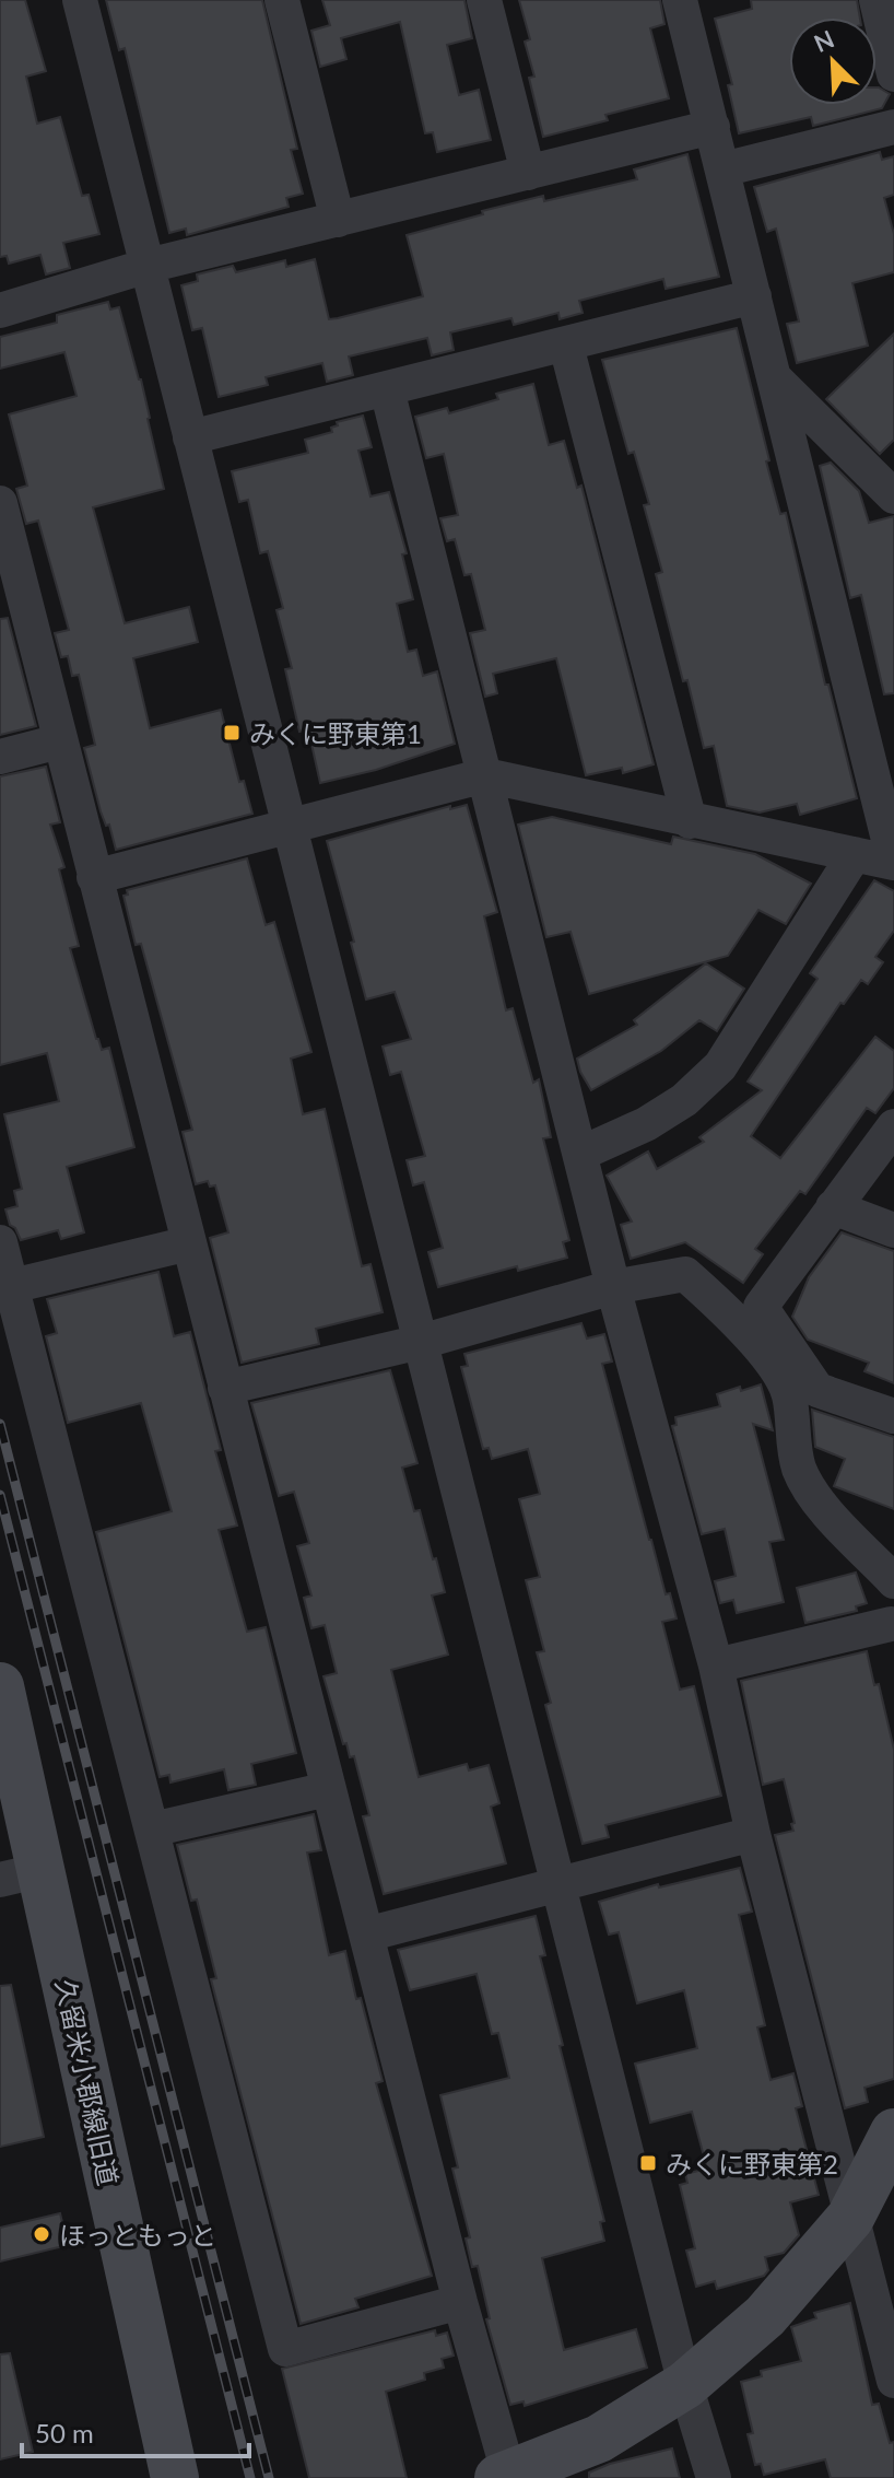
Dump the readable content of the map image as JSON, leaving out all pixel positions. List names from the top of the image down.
{
  "streets": {
    "street": ["久留米小郡線旧道"]
  },
  "places": {
    "transit": ["みくに野東第1", "みくに野東第2"],
    "other": ["ほっともっと"]
  },
  "scale_bar": "50 m",
  "north": "top left"
}
